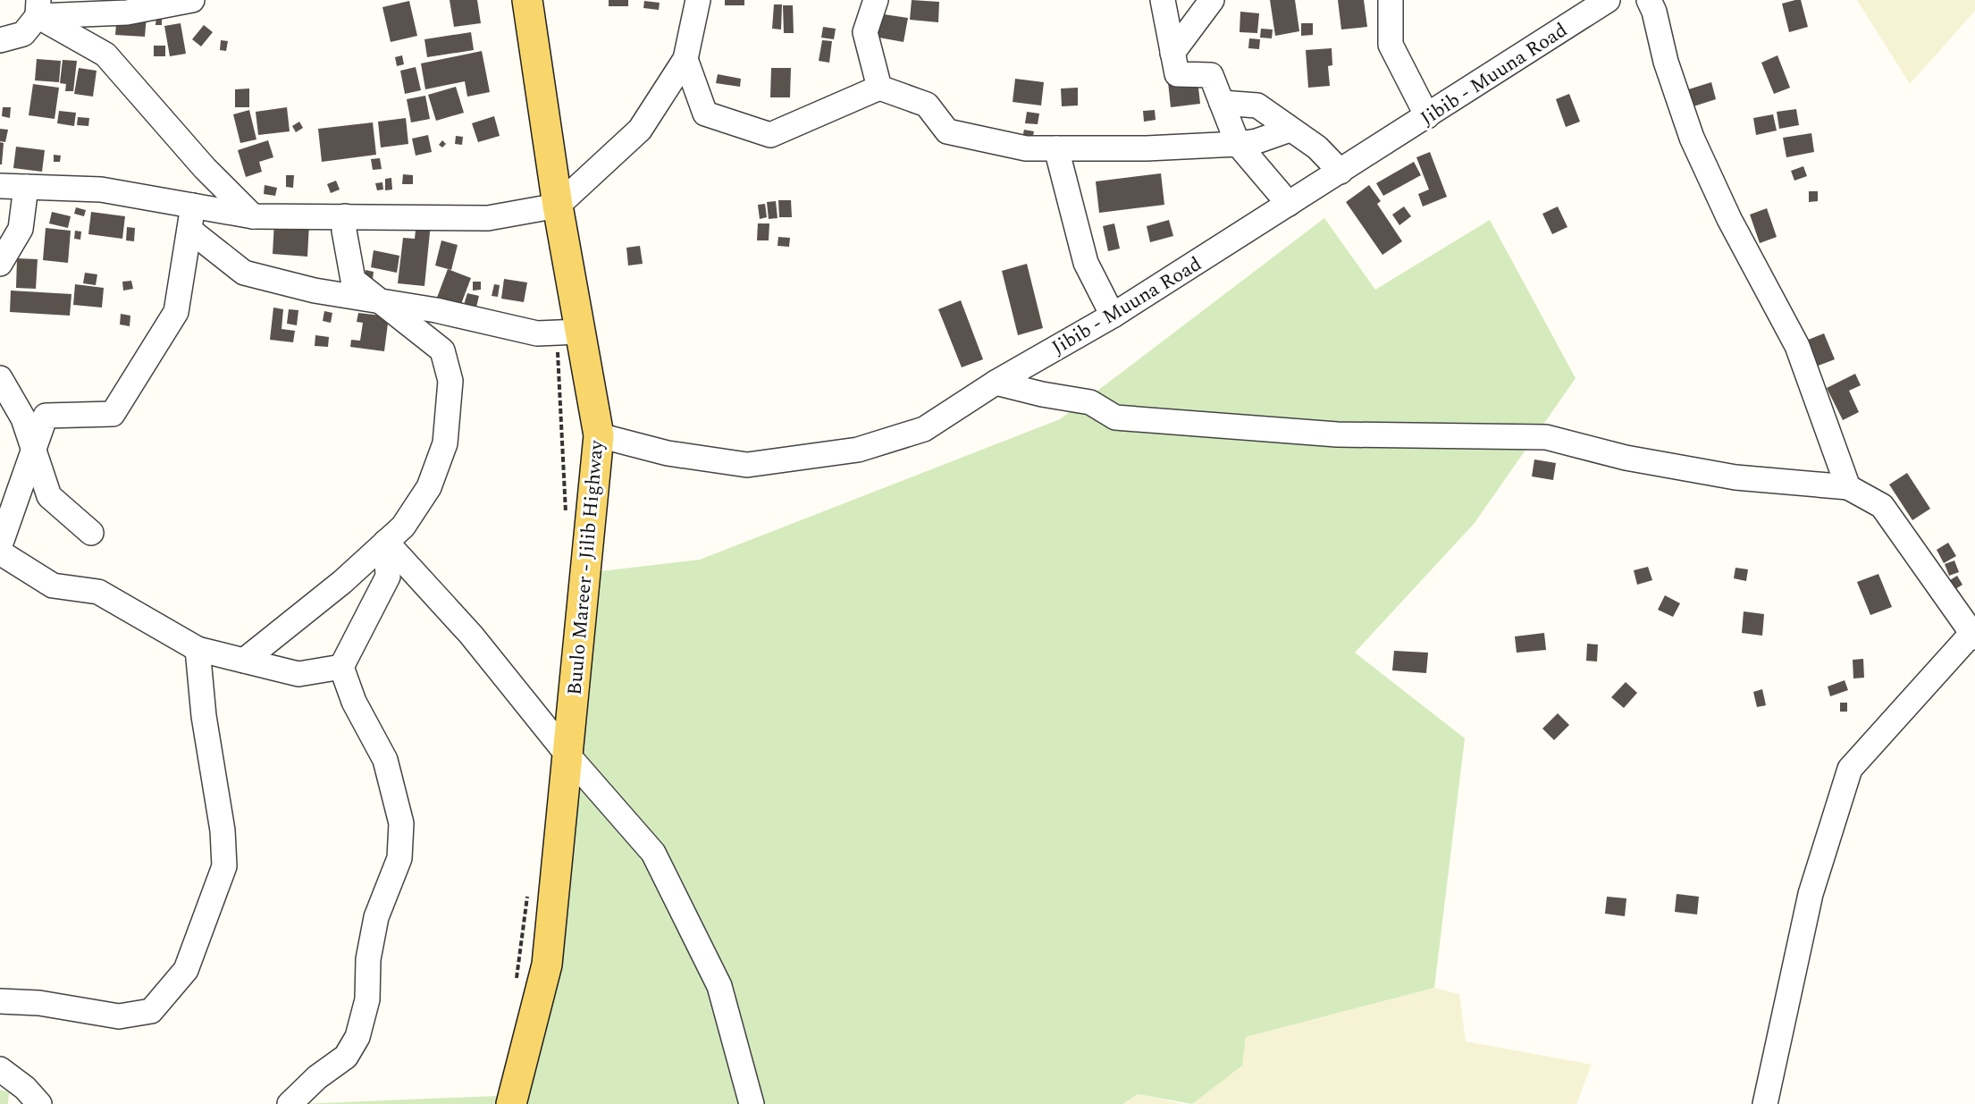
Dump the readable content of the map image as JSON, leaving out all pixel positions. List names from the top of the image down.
{
  "streets": {
    "main road": ["Buulo Mareer - Jilib Highway"],
    "street": ["Jibib - Muuna Road"]
  },
  "crossings": [
    ["Jibib - Muuna Road", "Buulo Mareer - Jilib Highway"]
  ]
}
